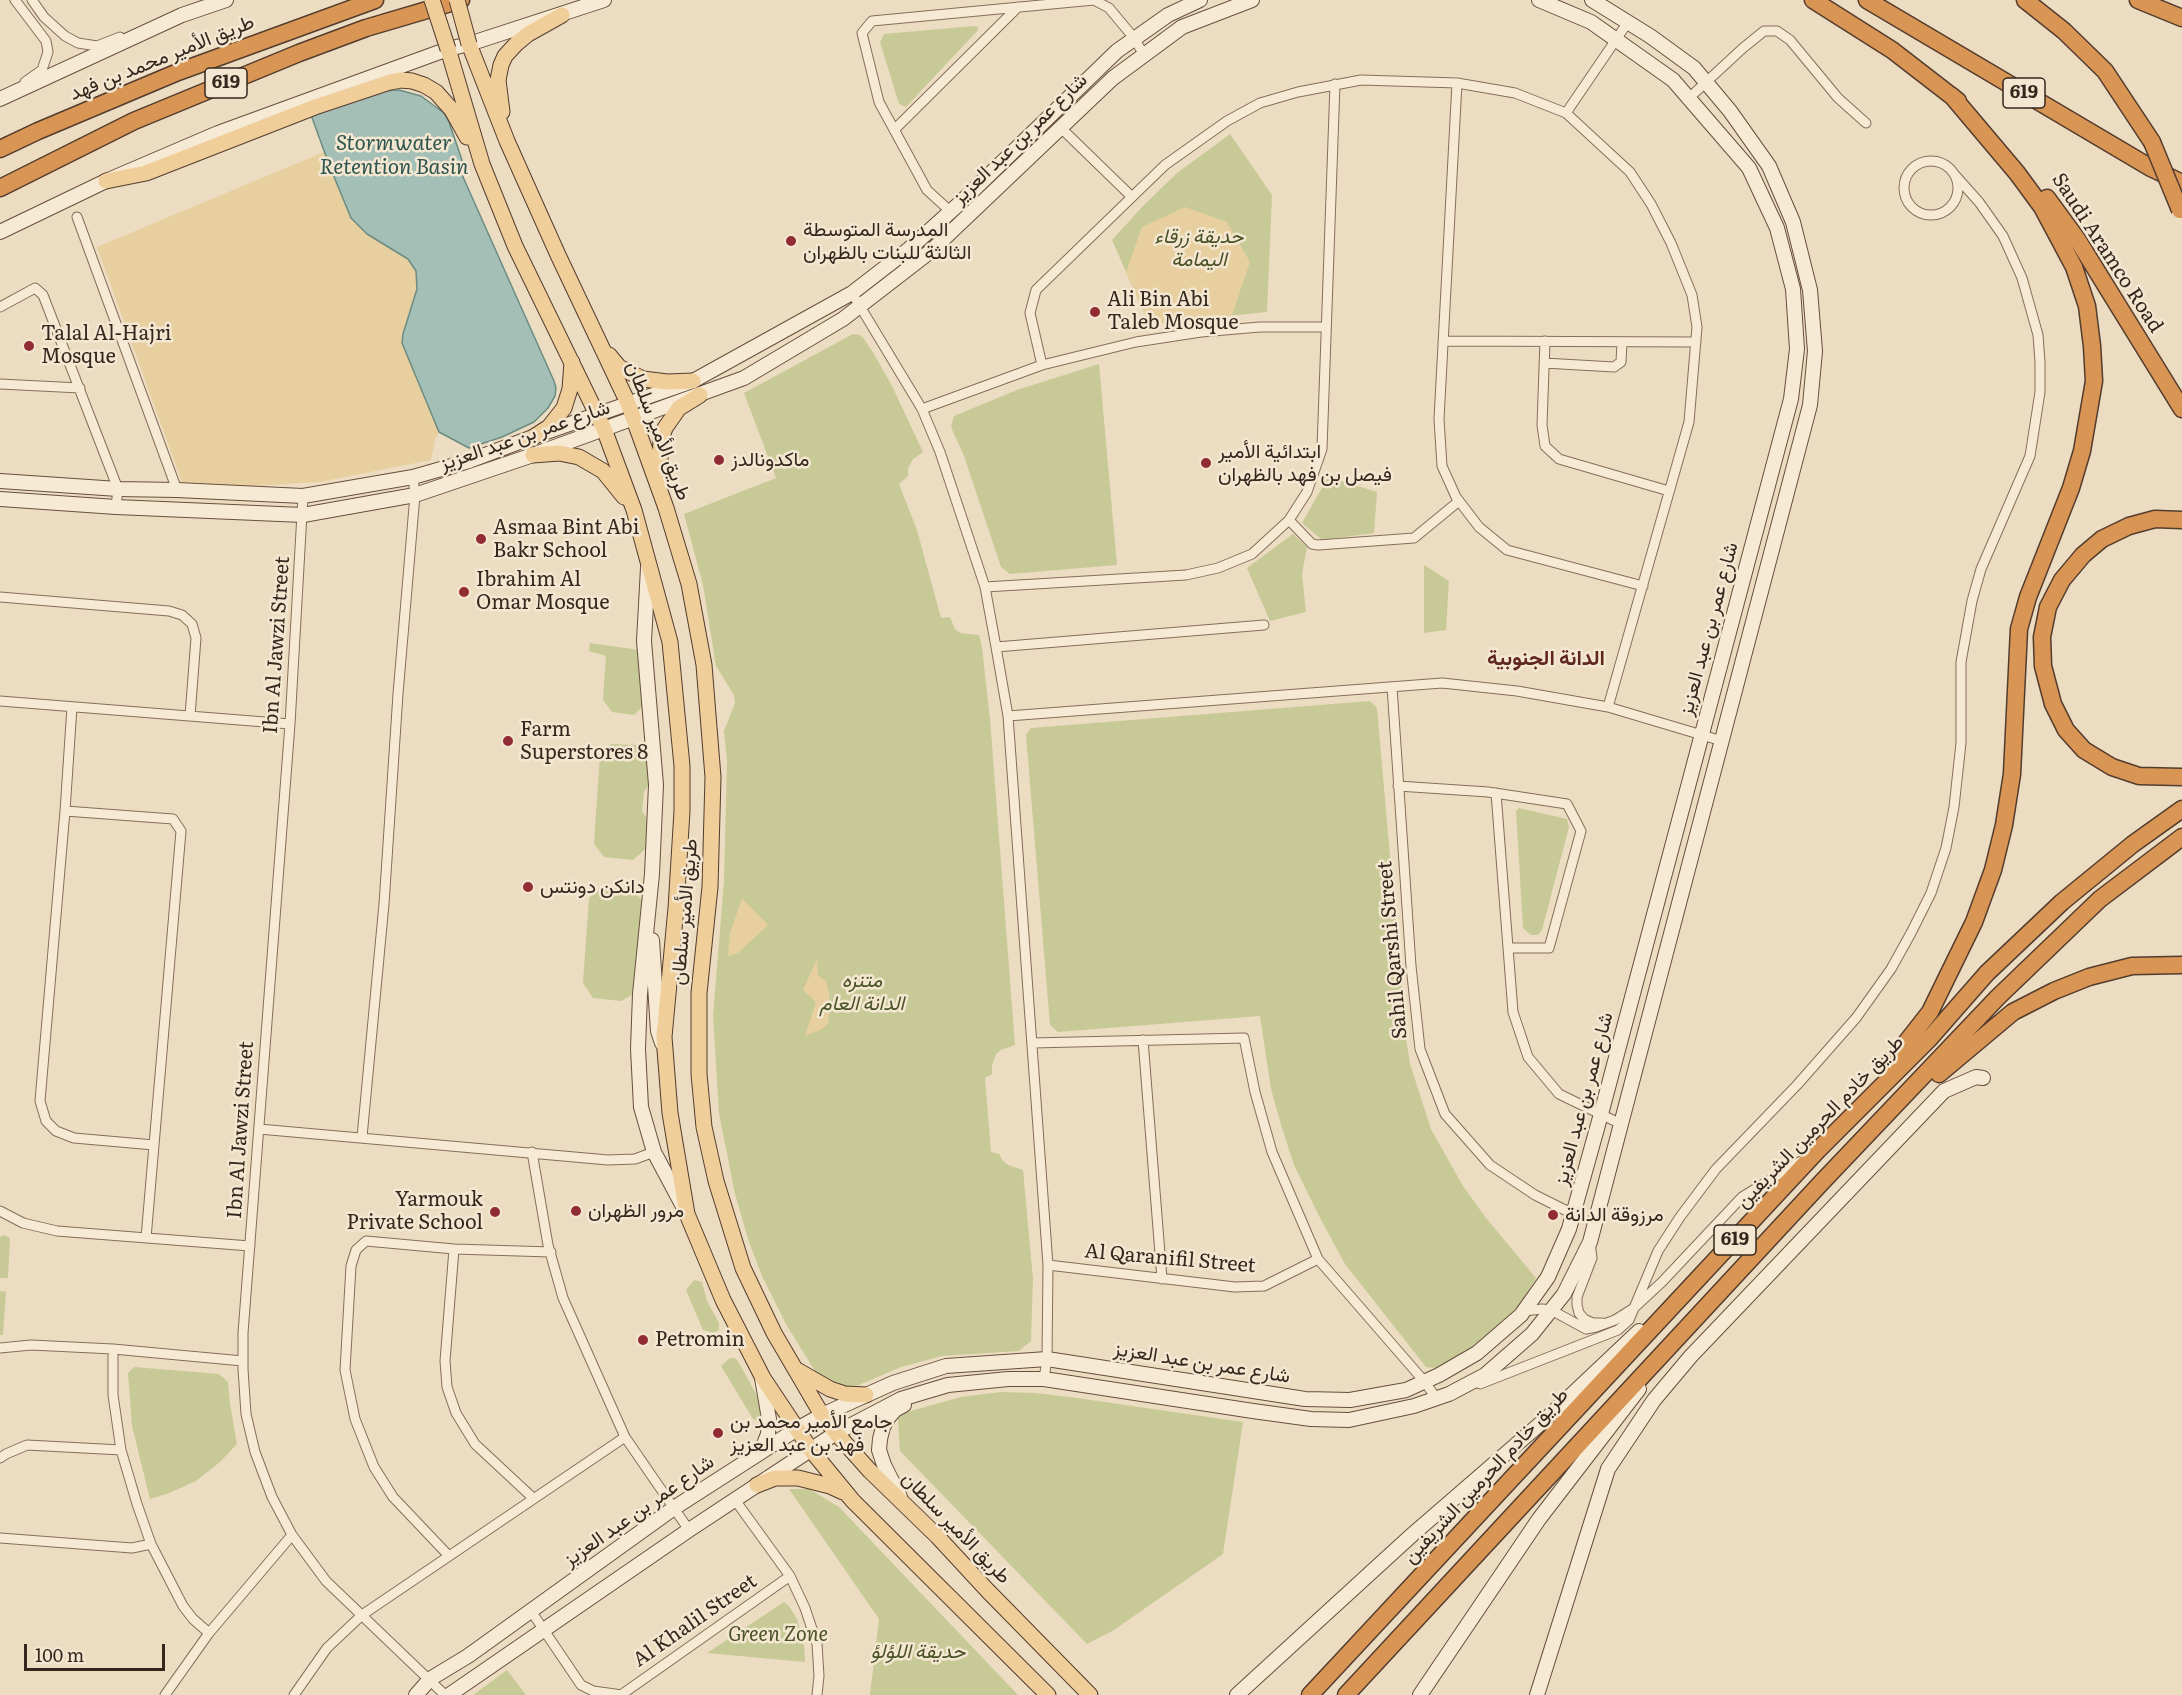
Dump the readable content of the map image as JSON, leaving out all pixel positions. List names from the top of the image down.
{
  "streets": {
    "highway": [
      "طريق الأمير محمد بن فهد",
      "619",
      "Saudi Aramco Road",
      "طريق خادم الحرمين الشريفين"
    ],
    "main road": ["طريق الأمير سلطان"],
    "street": [
      "شارع عمر بن عبد العزيز",
      "Ibn Al Jawzi Street",
      "Sahil Qarshi Street",
      "Al Qaranifil Street",
      "Al Khalil Street"
    ]
  },
  "crossings": [
    ["شارع عمر بن عبد العزيز", "طريق الأمير سلطان"],
    ["شارع عمر بن عبد العزيز", "Ibn Al Jawzi Street"],
    ["شارع عمر بن عبد العزيز", "Sahil Qarshi Street"]
  ],
  "districts": ["الدانة الجنوبية"],
  "water": ["Stormwater Retention Basin"],
  "parks": [
    "حديقة زرقاء اليمامة",
    "متنزه الدانة العام",
    "Green Zone",
    "حديقة اللؤلؤ"
  ],
  "places": [
    "المدرسة المتوسطة الثالثة للبنات بالظهران",
    "Ali Bin Abi Taleb Mosque",
    "Talal Al-Hajri Mosque",
    "ماكدونالدز",
    "ابتدائية الأمير فيصل بن فهد بالظهران",
    "Asmaa Bint Abi Bakr School",
    "Ibrahim Al Omar Mosque",
    "Farm Superstores 8",
    "دانكن دونتس",
    "مرور الظهران",
    "Yarmouk Private School",
    "مرزوقة الدانة",
    "Petromin",
    "جامع الأمير محمد بن فهد بن عبد العزيز"
  ],
  "scale_bar": "100 m"
}
